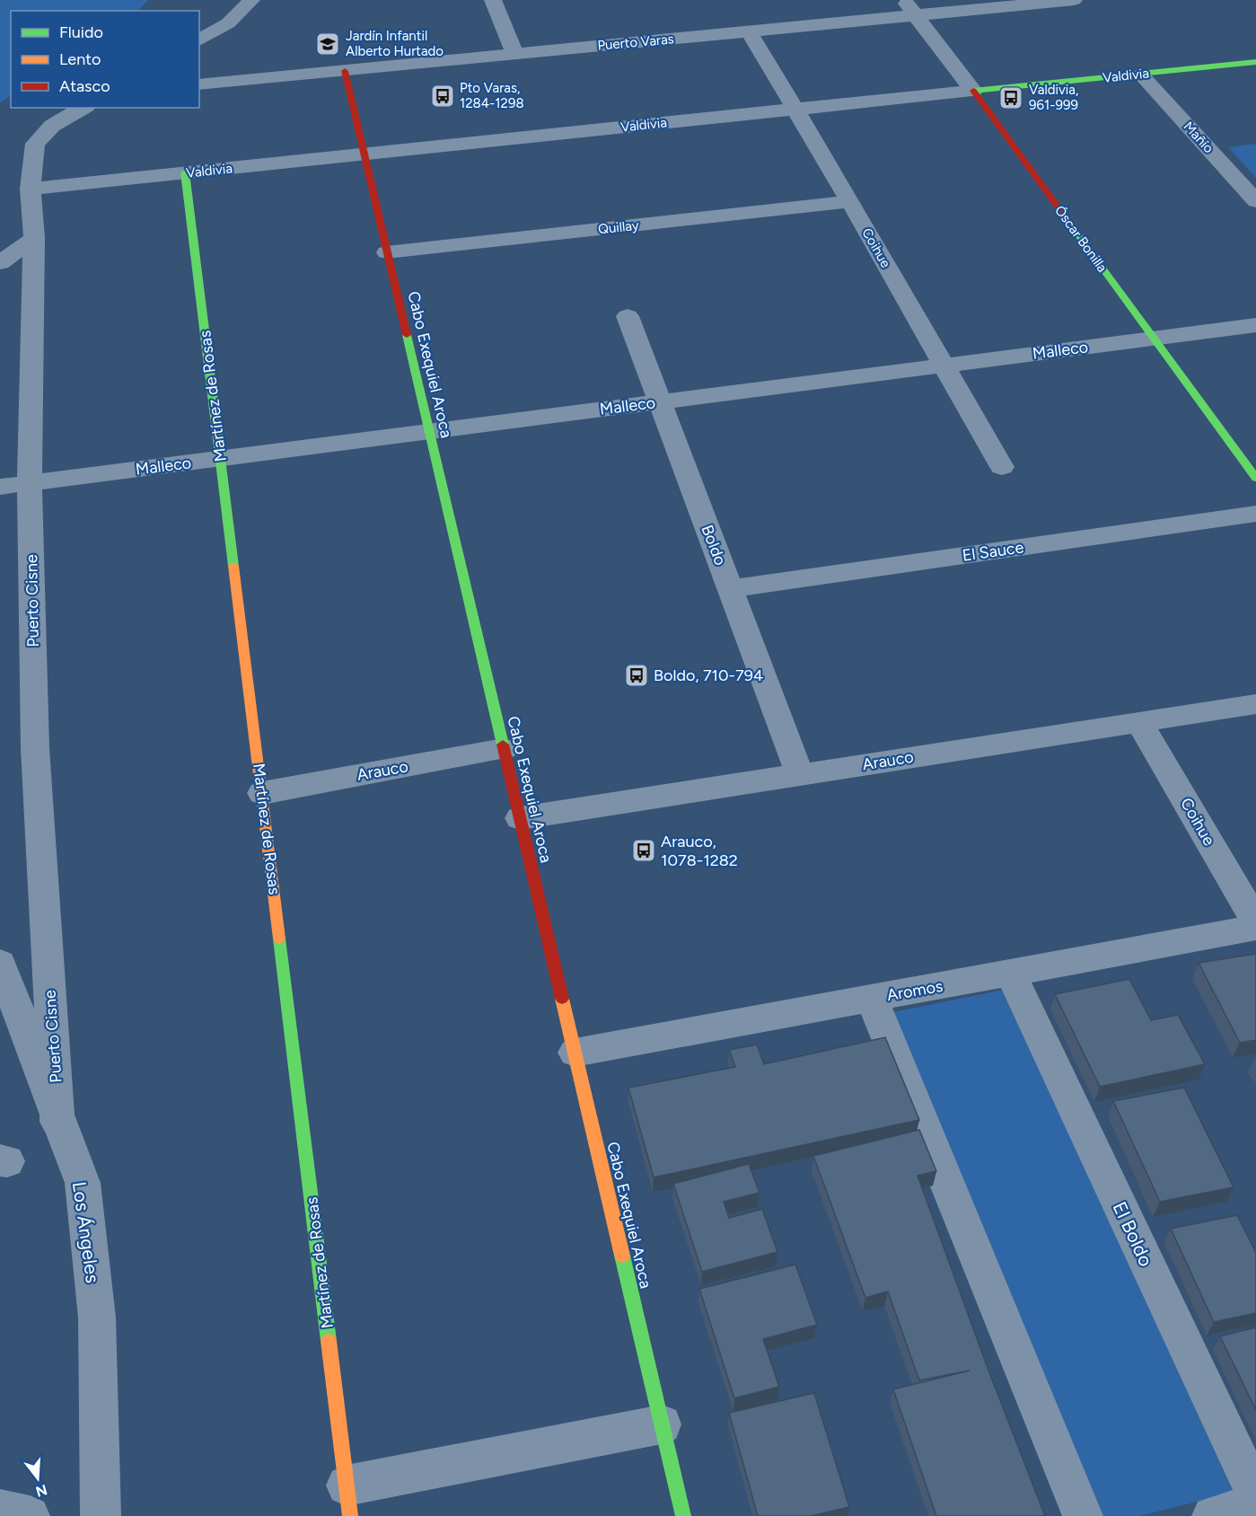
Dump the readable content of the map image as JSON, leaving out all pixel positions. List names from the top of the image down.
{
  "streets": {
    "street": [
      "Puerto Varas",
      "Valdivia",
      "Mañío",
      "Quillay",
      "Óscar Bonilla",
      "Coihue",
      "Malleco",
      "Cabo Exequiel Aroca",
      "Martínez de Rosas",
      "Boldo",
      "El Sauce",
      "Puerto Cisne",
      "Arauco",
      "Aromos",
      "Los Ángeles",
      "El Boldo"
    ]
  },
  "crossings": [
    ["Puerto Varas", "Óscar Bonilla"],
    ["Puerto Varas", "Coihue"],
    ["Puerto Varas", "Cabo Exequiel Aroca"],
    ["Valdivia", "Mañío"],
    ["Valdivia", "Óscar Bonilla"],
    ["Valdivia", "Coihue"],
    ["Valdivia", "Cabo Exequiel Aroca"],
    ["Valdivia", "Martínez de Rosas"],
    ["Valdivia", "Puerto Cisne"],
    ["Quillay", "Coihue"],
    ["Quillay", "Cabo Exequiel Aroca"],
    ["Óscar Bonilla", "Malleco"],
    ["Coihue", "Malleco"],
    ["Coihue", "Arauco"],
    ["Malleco", "Cabo Exequiel Aroca"],
    ["Malleco", "Martínez de Rosas"],
    ["Malleco", "Boldo"],
    ["Malleco", "Puerto Cisne"],
    ["Cabo Exequiel Aroca", "Martínez de Rosas"],
    ["Cabo Exequiel Aroca", "Arauco"],
    ["Cabo Exequiel Aroca", "Aromos"],
    ["Martínez de Rosas", "Arauco"],
    ["Boldo", "El Sauce"],
    ["Boldo", "Arauco"],
    ["Puerto Cisne", "Los Ángeles"],
    ["Aromos", "El Boldo"]
  ],
  "places": {
    "school or university": ["Jardín Infantil Alberto Hurtado"],
    "bus stop": [
      "Pto Varas, 1284-1298",
      "Valdivia, 961-999",
      "Boldo, 710-794",
      "Arauco, 1078-1282"
    ]
  },
  "legend": ["Fluido", "Lento", "Atasco"],
  "north": "bottom"
}
